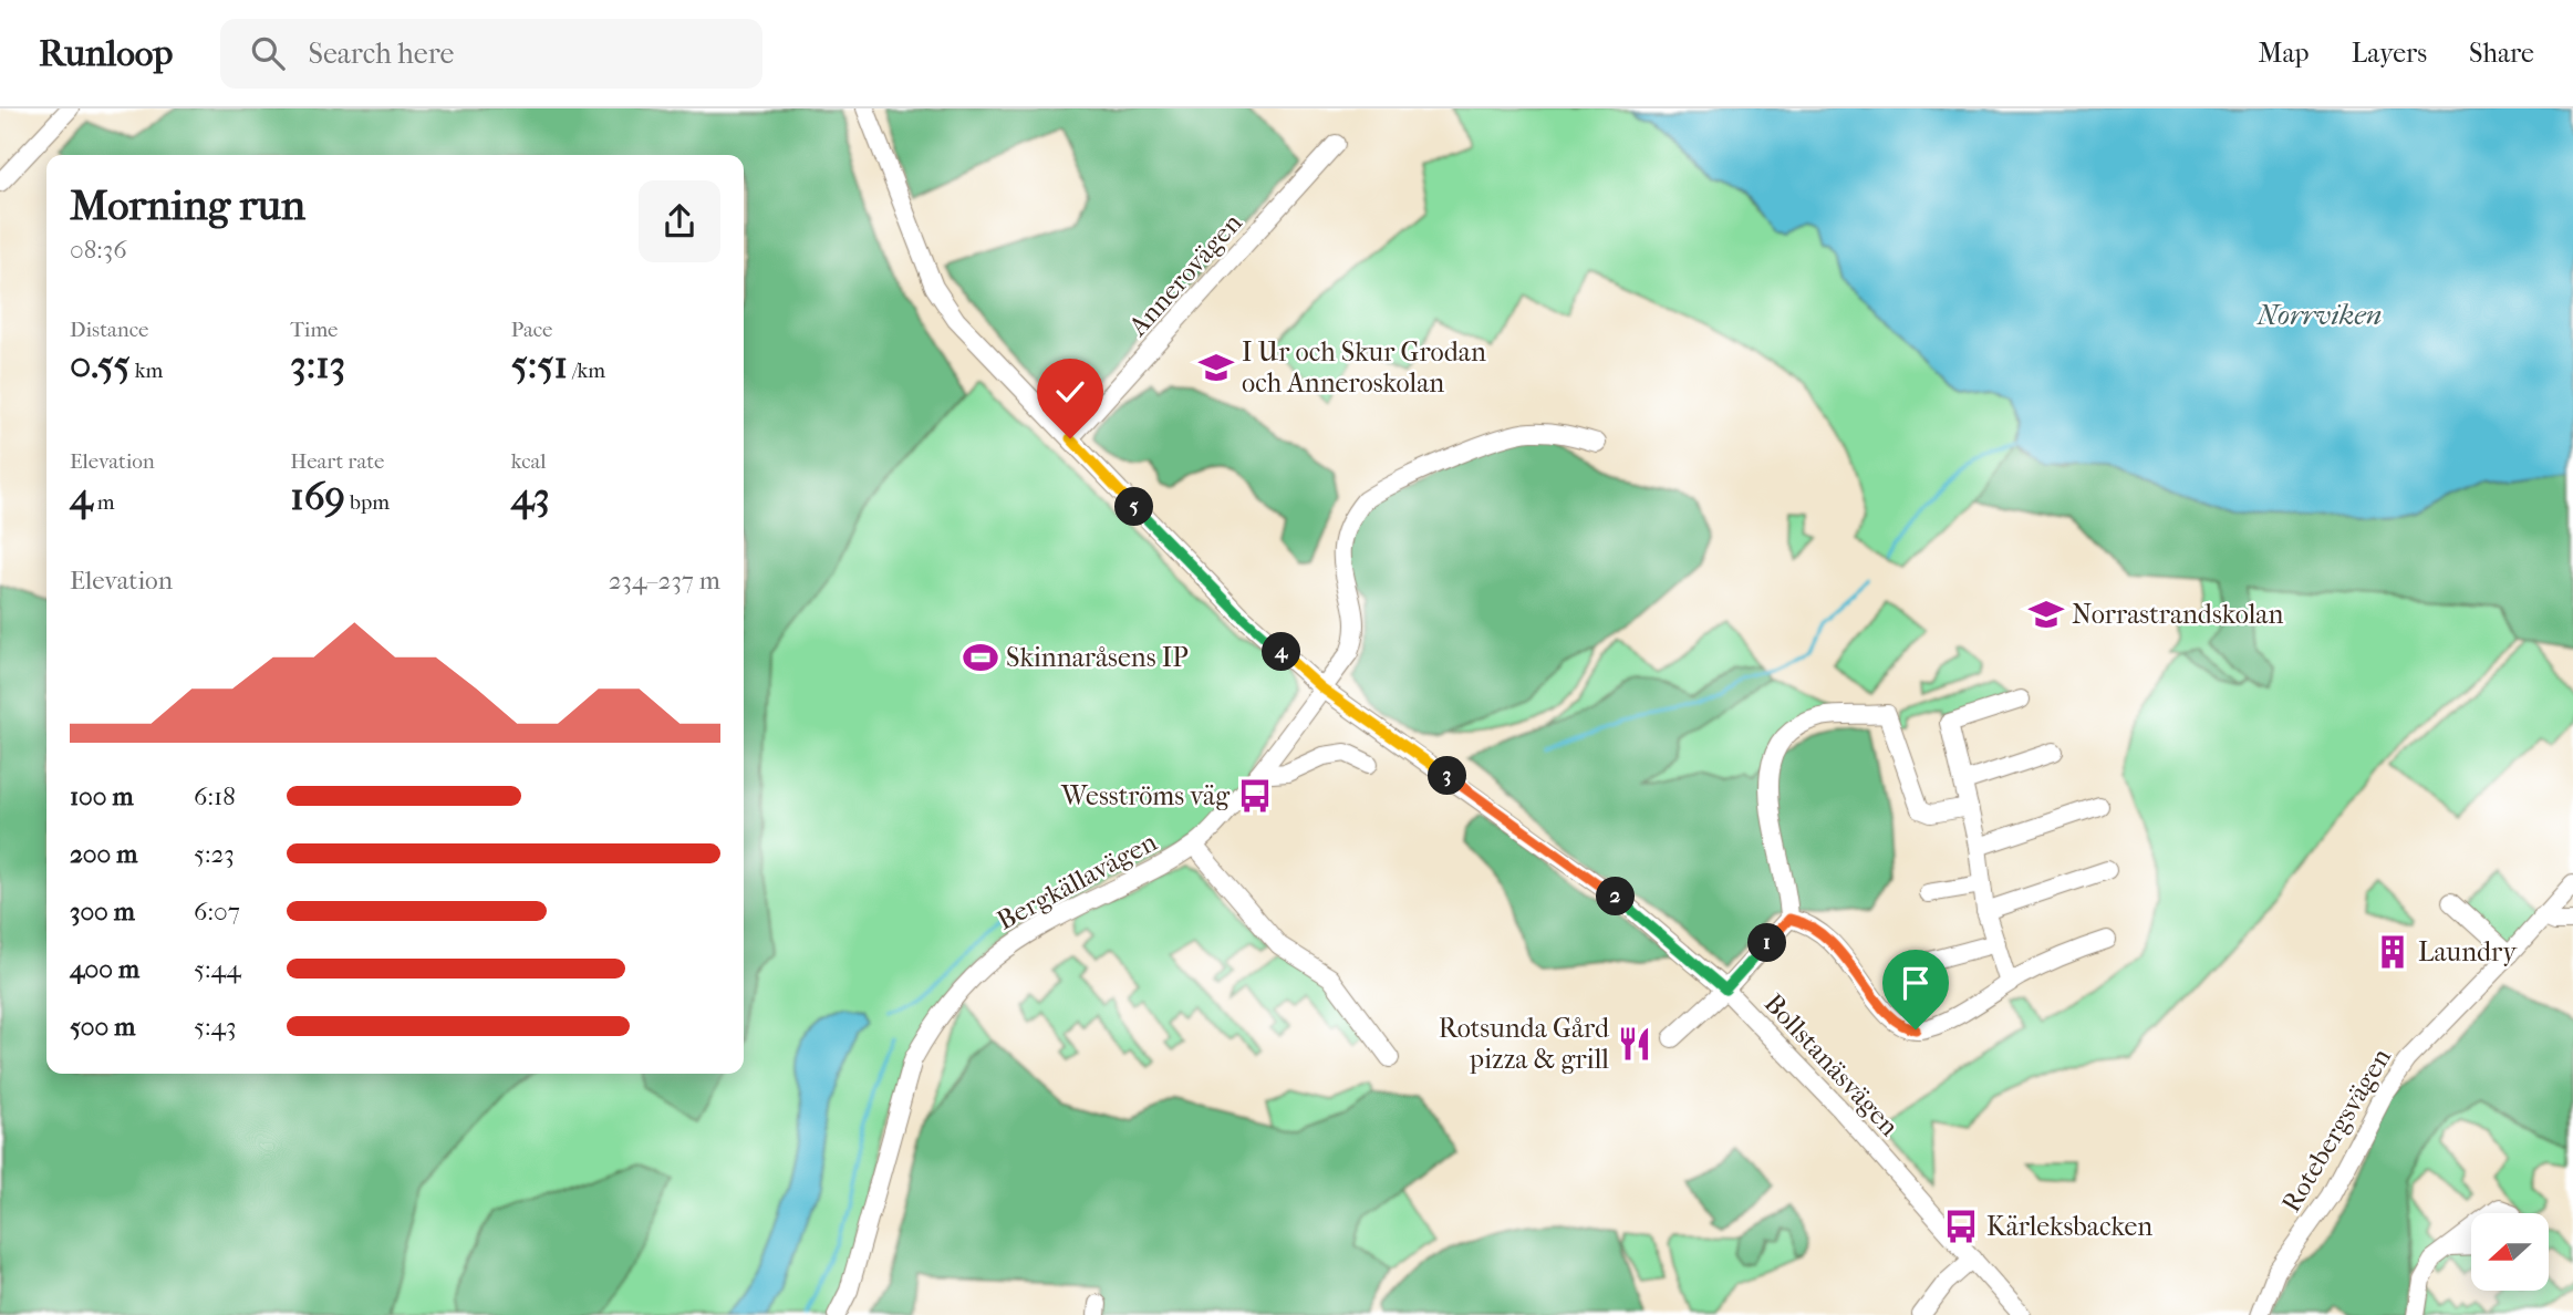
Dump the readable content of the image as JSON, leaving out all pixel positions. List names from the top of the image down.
{
  "streets": {
    "street": [
      "Annerovägen",
      "Bergkällavägen",
      "Bollstanäsvägen",
      "Rotebergsvägen"
    ]
  },
  "crossings": [
    ["Annerovägen", "Bollstanäsvägen"],
    ["Bergkällavägen", "Bollstanäsvägen"]
  ],
  "water": ["Norrviken"],
  "places": {
    "school or university": ["I Ur och Skur Grodan och Anneroskolan", "Norrastrandskolan"],
    "sports": ["Skinnaråsens IP"],
    "bus stop": ["Wesströms väg", "Kärleksbacken"],
    "building": ["Laundry"],
    "restaurant": ["Rotsunda Gård pizza & grill"]
  },
  "north": "left",
  "page": {
    "header": "Runloop",
    "search": "Search here",
    "nav": ["Map", "Layers", "Share"],
    "heading": ["Morning run", "08:36"],
    "stats": [
      ["Distance", "0.55 km"],
      ["Time", "3:13"],
      ["Pace", "5:51 /km"],
      ["Elevation", "4 m"],
      ["Heart rate", "169 bpm"],
      ["kcal", "43"]
    ],
    "pins": [
      "5",
      "4",
      "3",
      "2",
      "1"
    ],
    "chart": ["Elevation", "234–237 m"],
    "list": [
      {
        "name": "100 m",
        "note": "6:18"
      },
      {
        "name": "200 m",
        "note": "5:23"
      },
      {
        "name": "300 m",
        "note": "6:07"
      },
      {
        "name": "400 m",
        "note": "5:44"
      },
      {
        "name": "500 m",
        "note": "5:43"
      }
    ]
  }
}
